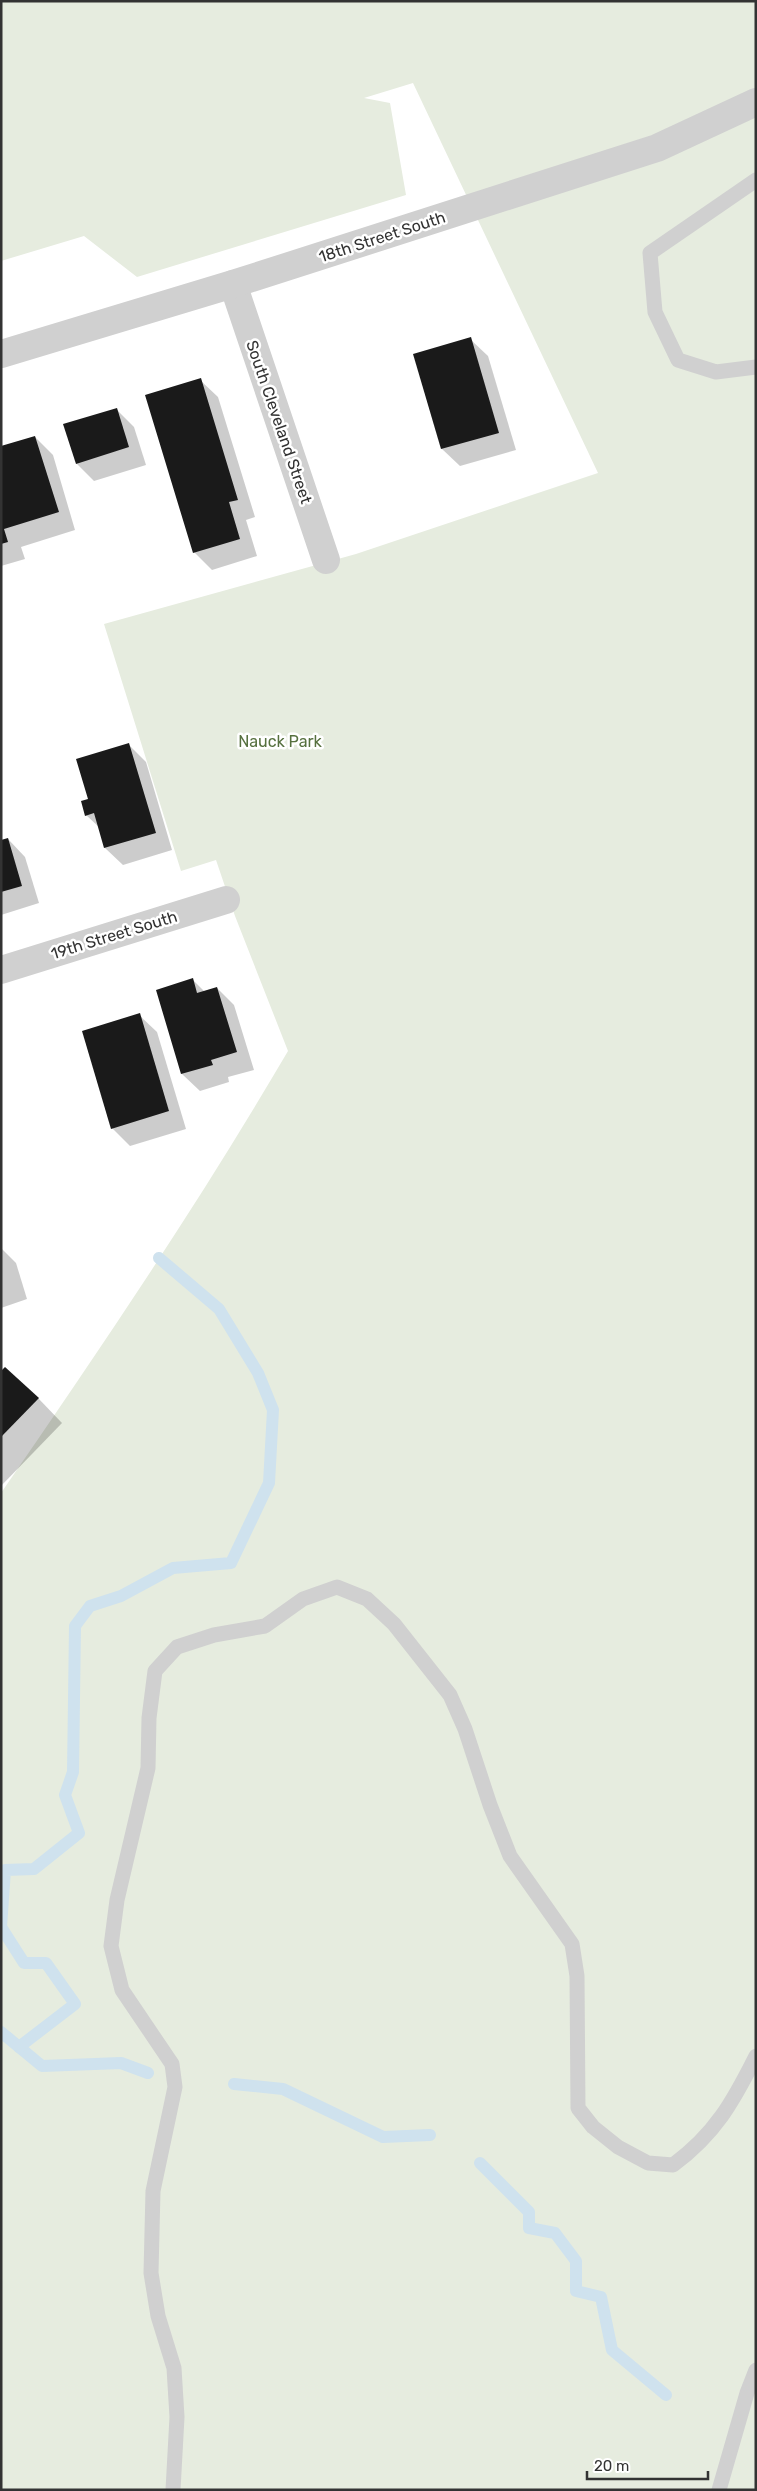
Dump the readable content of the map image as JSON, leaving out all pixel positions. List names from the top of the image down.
{
  "streets": {
    "street": ["18th Street South", "South Cleveland Street", "19th Street South"]
  },
  "crossings": [
    ["18th Street South", "South Cleveland Street"]
  ],
  "parks": ["Nauck Park"],
  "scale_bar": "20 m"
}
